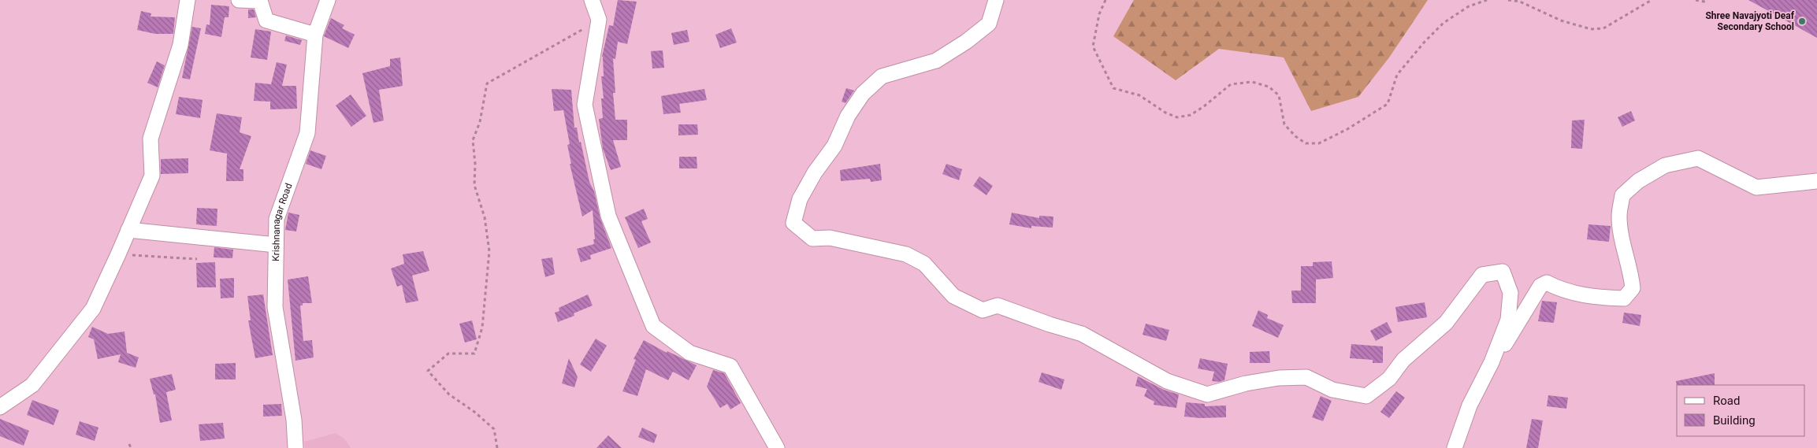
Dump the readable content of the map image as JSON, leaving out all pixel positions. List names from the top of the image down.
{
  "streets": {
    "street": ["Krishnanagar Road"]
  },
  "places": ["Shree Navajyoti Deaf Secondary School"],
  "legend": ["Road", "Building"]
}
